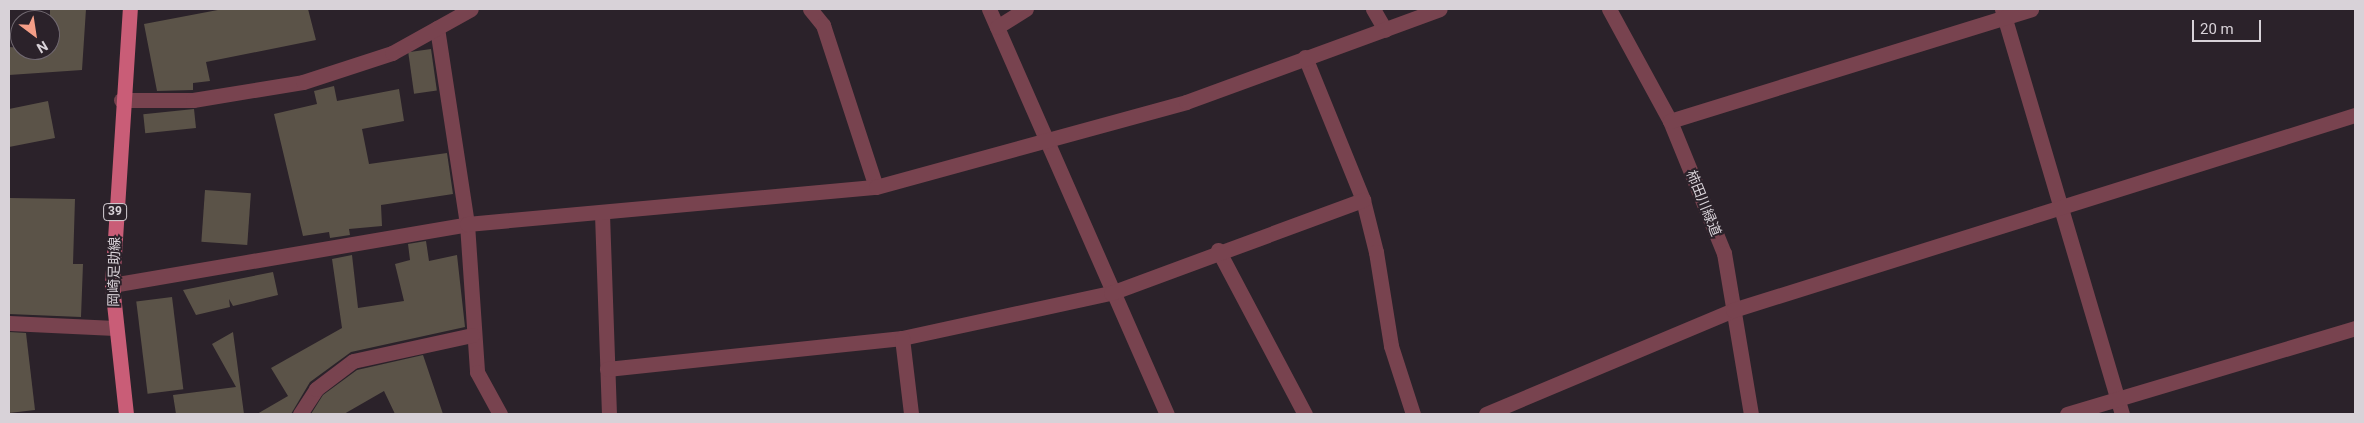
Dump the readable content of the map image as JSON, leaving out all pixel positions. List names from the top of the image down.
{
  "streets": {
    "main road": ["39", "岡崎足助線"],
    "street": ["柿田川緑道"]
  },
  "scale_bar": "20 m",
  "north": "bottom right"
}
